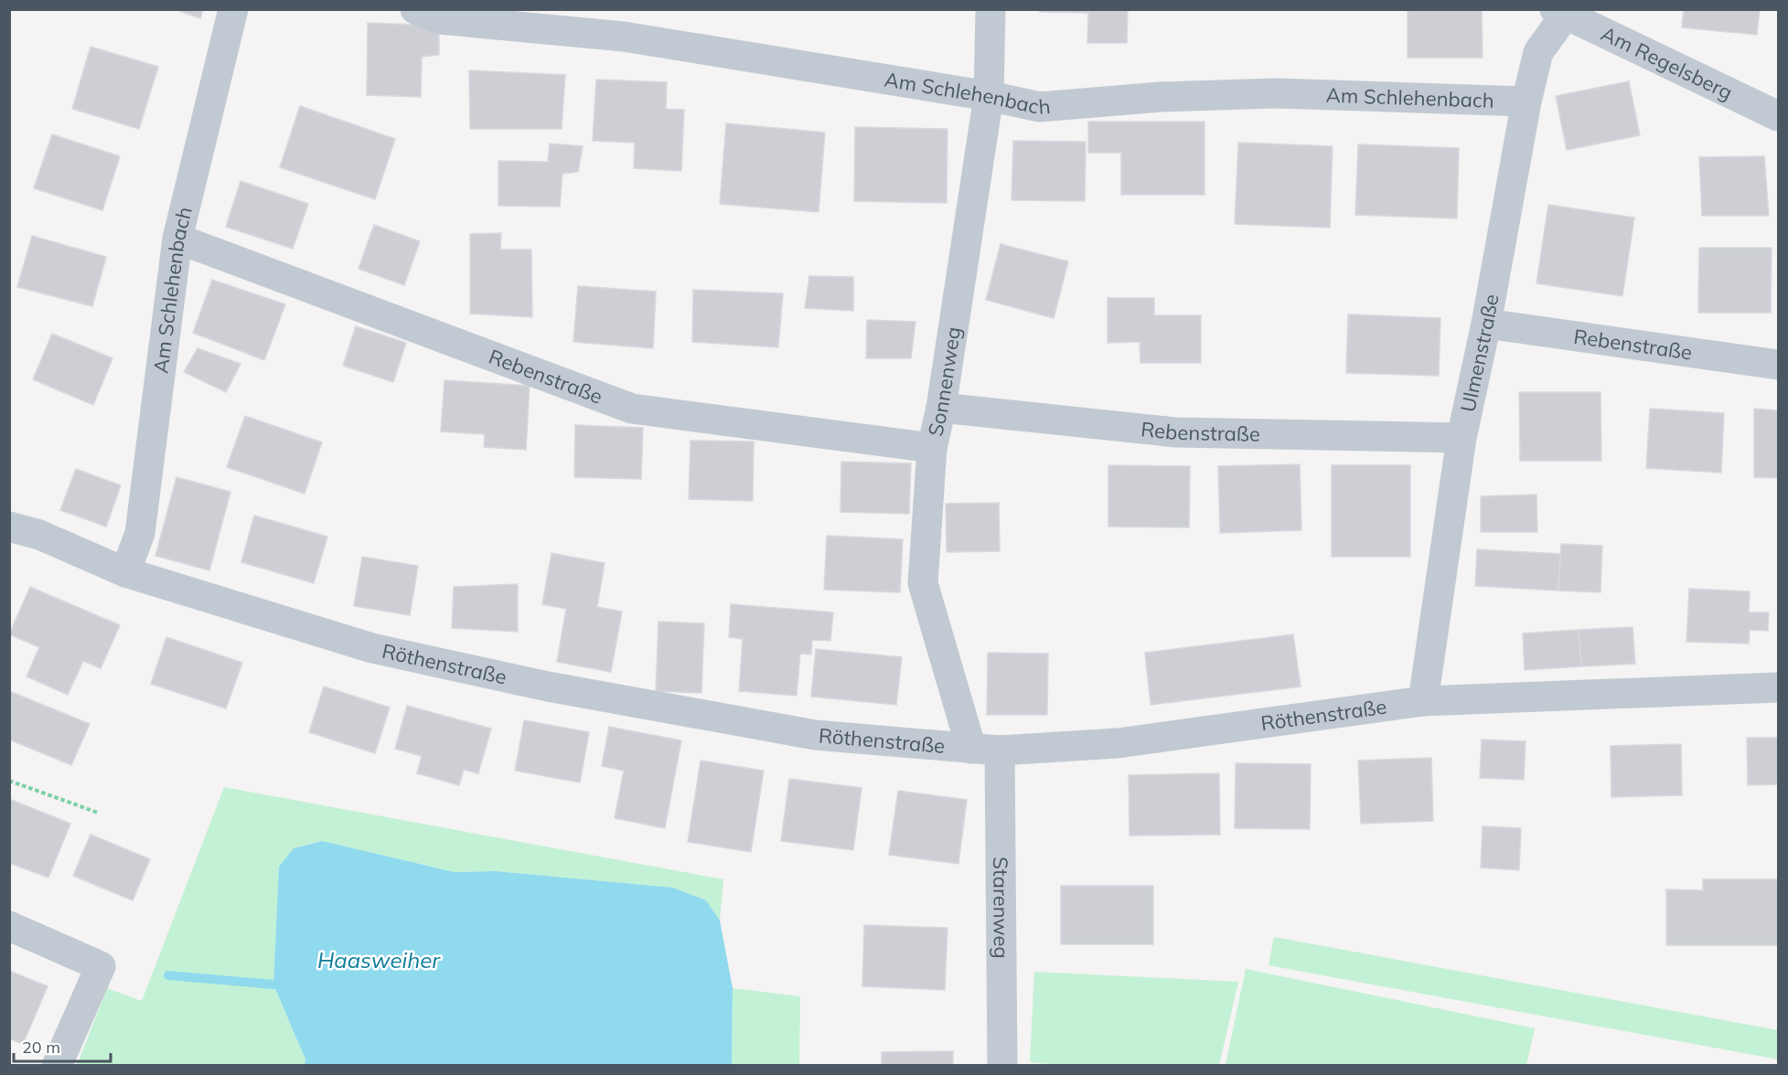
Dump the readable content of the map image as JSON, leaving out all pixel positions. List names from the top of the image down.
{
  "streets": {
    "street": [
      "Am Regelsberg",
      "Am Schlehenbach",
      "Rebenstraße",
      "Ulmenstraße",
      "Sonnenweg",
      "Röthenstraße",
      "Starenweg"
    ]
  },
  "crossings": [
    ["Am Regelsberg", "Ulmenstraße"],
    ["Am Schlehenbach", "Rebenstraße"],
    ["Am Schlehenbach", "Ulmenstraße"],
    ["Am Schlehenbach", "Sonnenweg"],
    ["Am Schlehenbach", "Röthenstraße"],
    ["Rebenstraße", "Ulmenstraße"],
    ["Rebenstraße", "Sonnenweg"],
    ["Ulmenstraße", "Röthenstraße"],
    ["Sonnenweg", "Röthenstraße"],
    ["Sonnenweg", "Starenweg"],
    ["Röthenstraße", "Starenweg"]
  ],
  "water": ["Haasweiher"],
  "scale_bar": "20 m"
}
